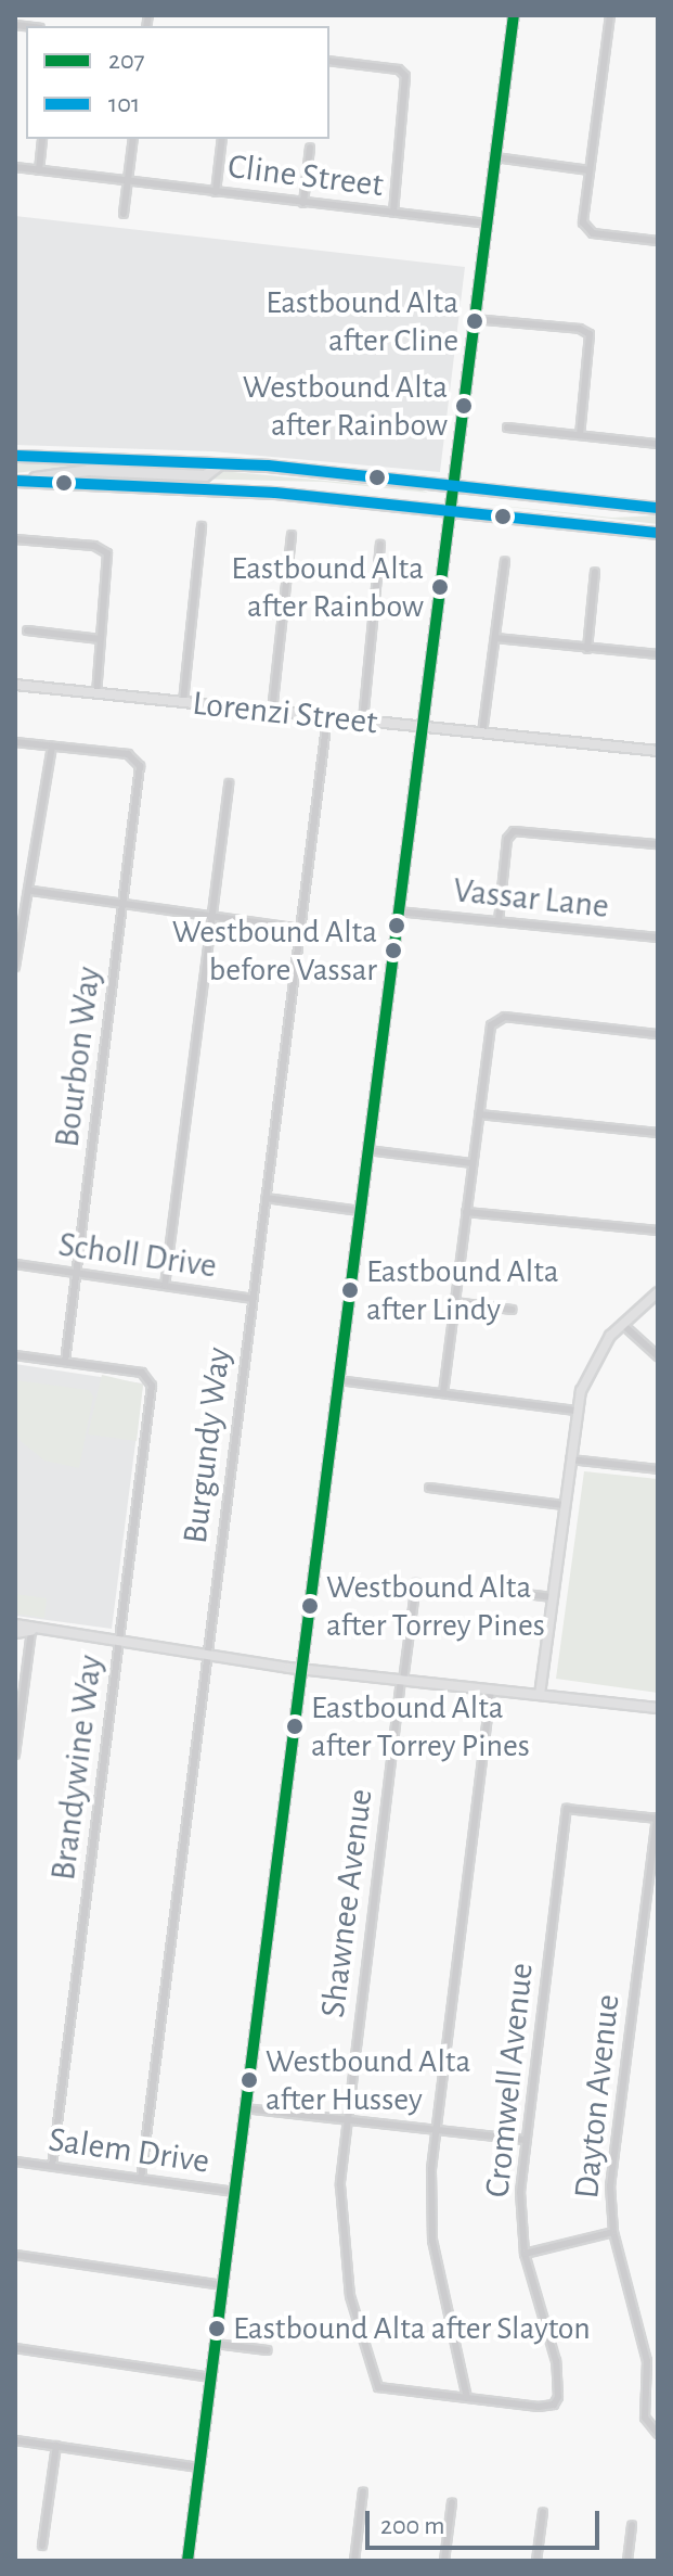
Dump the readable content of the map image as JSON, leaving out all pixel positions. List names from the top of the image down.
{
  "streets": {
    "main road": ["Lorenzi Street"],
    "street": [
      "Cline Street",
      "Vassar Lane",
      "Bourbon Way",
      "Scholl Drive",
      "Burgundy Way",
      "Brandywine Way",
      "Shawnee Avenue",
      "Cromwell Avenue",
      "Dayton Avenue",
      "Salem Drive"
    ]
  },
  "crossings": [
    ["Lorenzi Street", "Burgundy Way"],
    ["Bourbon Way", "Scholl Drive"],
    ["Bourbon Way", "Brandywine Way"],
    ["Scholl Drive", "Burgundy Way"],
    ["Burgundy Way", "Salem Drive"],
    ["Brandywine Way", "Salem Drive"],
    ["Shawnee Avenue", "Cromwell Avenue"],
    ["Cromwell Avenue", "Dayton Avenue"]
  ],
  "places": [
    "Eastbound Alta after Cline",
    "Westbound Alta after Rainbow",
    "Eastbound Alta after Rainbow",
    "Westbound Alta before Vassar",
    "Eastbound Alta after Lindy",
    "Westbound Alta after Torrey Pines",
    "Eastbound Alta after Torrey Pines",
    "Westbound Alta after Hussey",
    "Eastbound Alta after Slayton"
  ],
  "lines": ["transit line 207", "transit line 101"],
  "legend": ["207", "101"],
  "scale_bar": "200 m"
}
